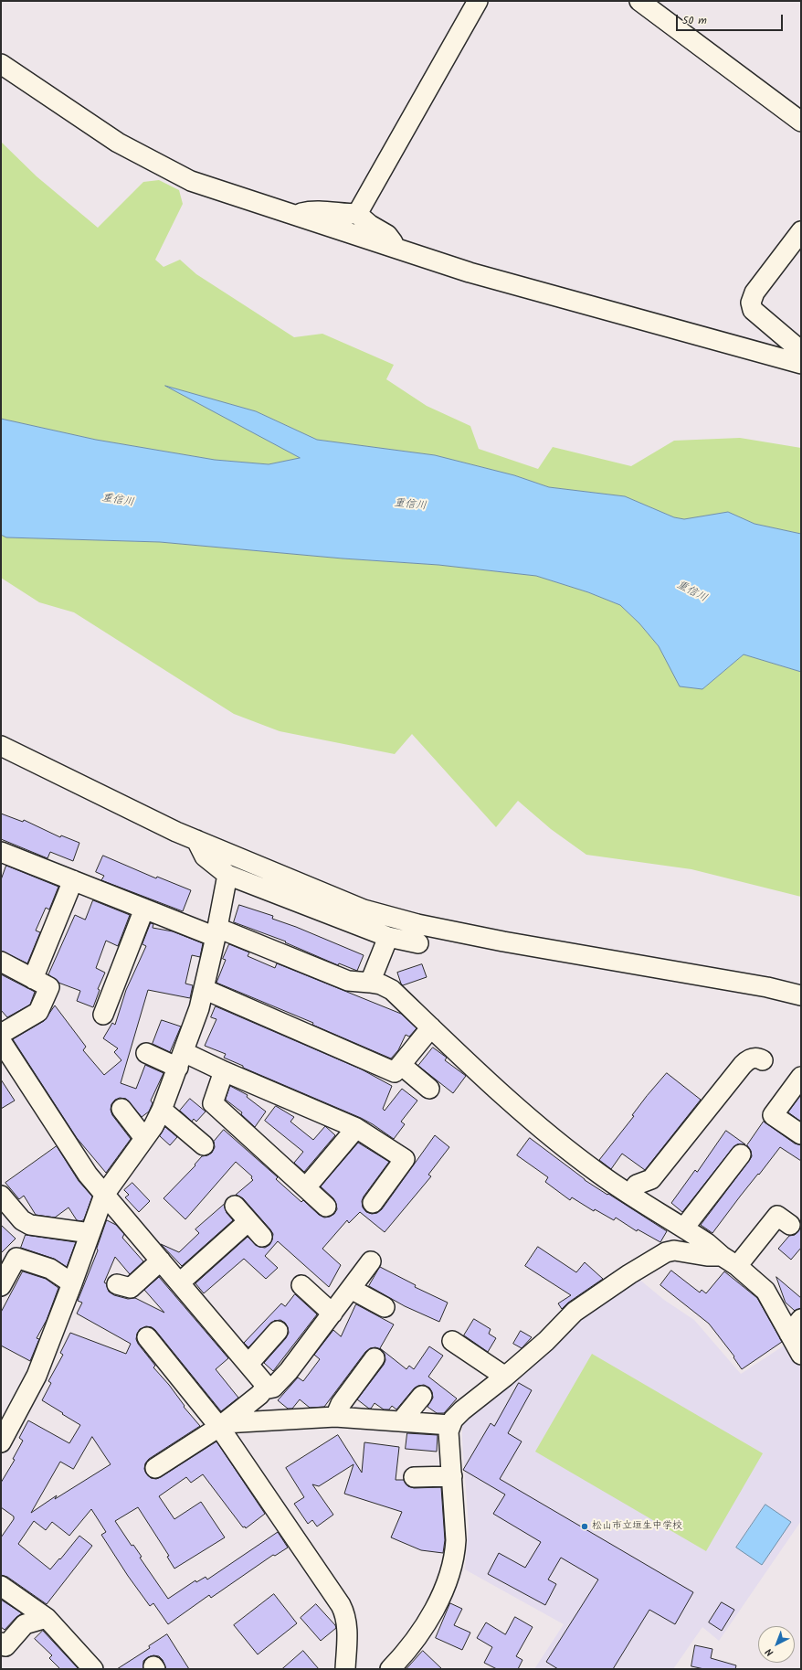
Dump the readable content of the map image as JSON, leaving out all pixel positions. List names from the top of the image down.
{
  "water": ["重信川"],
  "places": ["松山市立垣生中学校"],
  "scale_bar": "50 m",
  "north": "bottom left"
}
